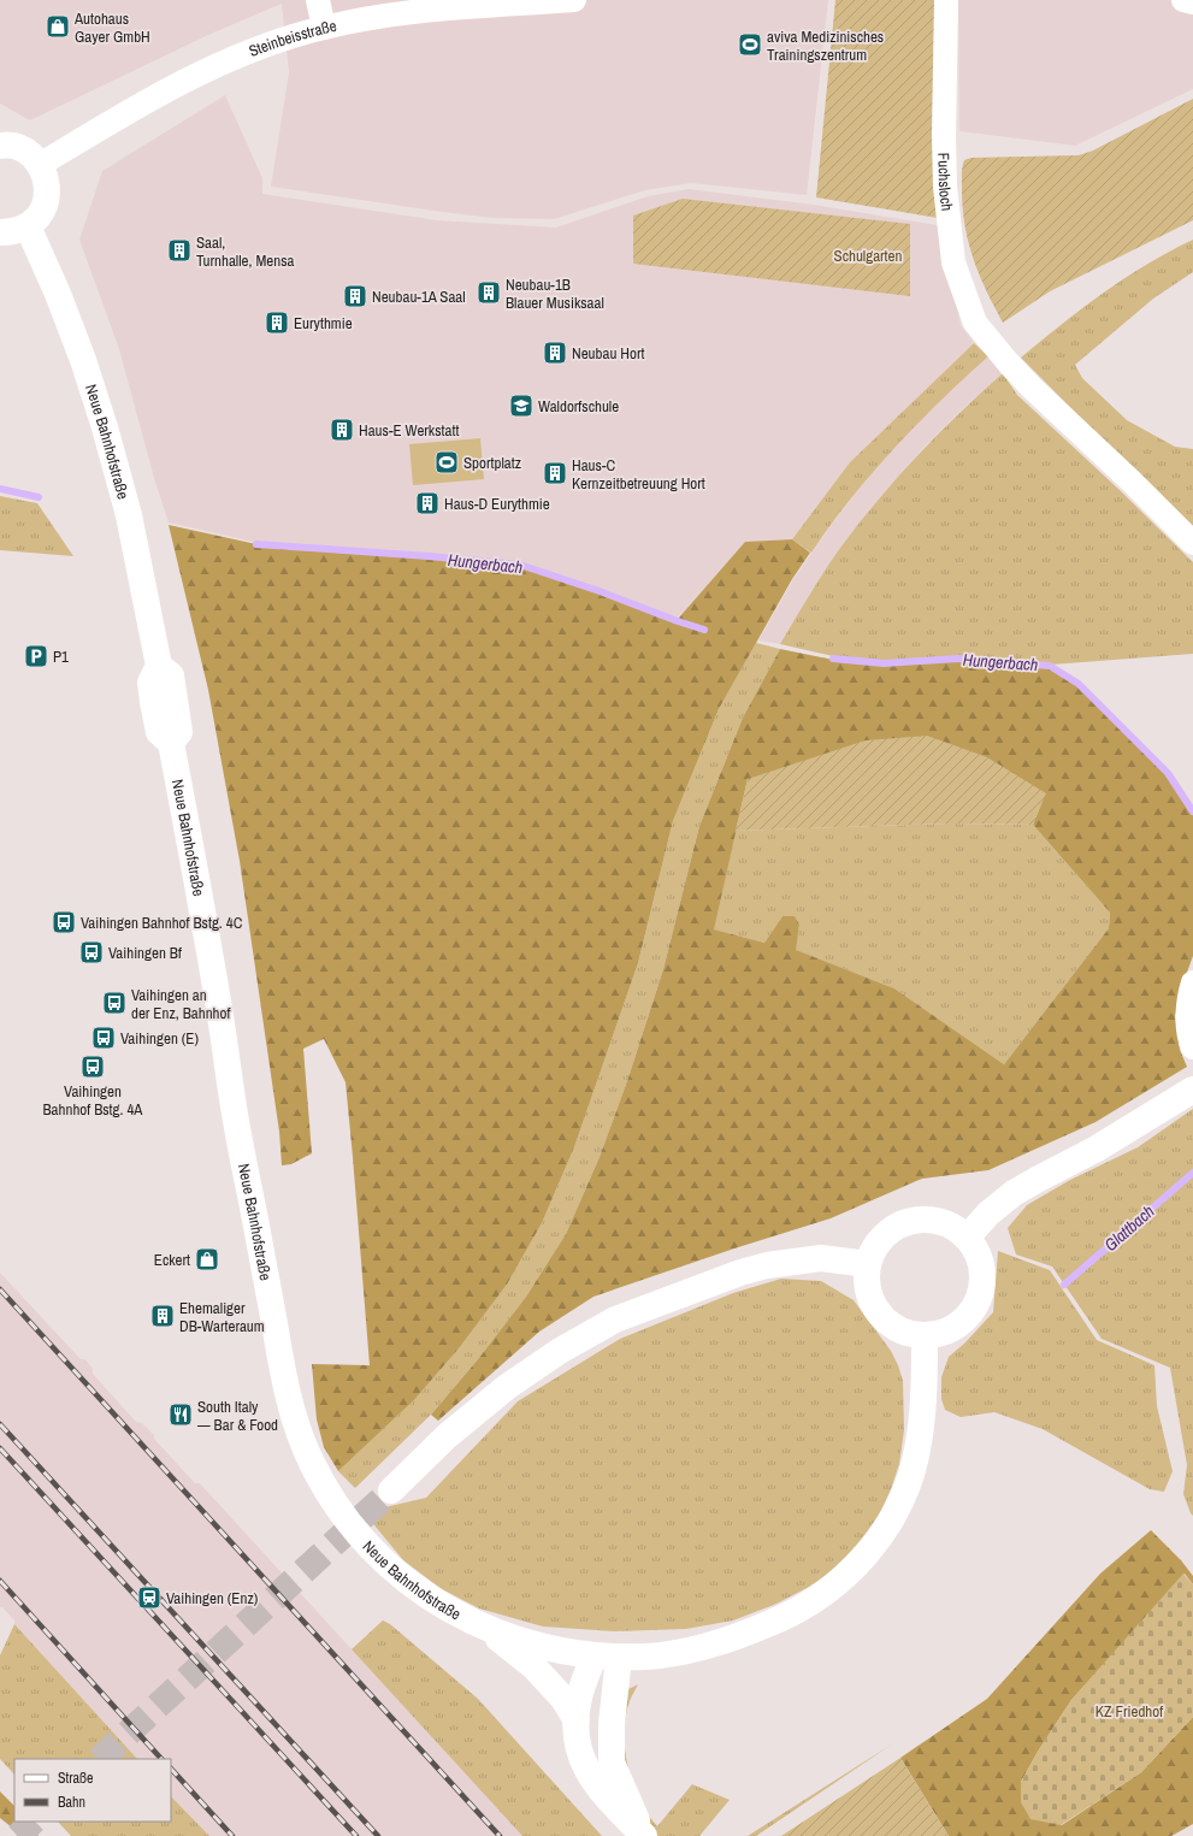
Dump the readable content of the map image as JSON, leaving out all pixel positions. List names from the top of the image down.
{
  "streets": {
    "main road": ["Neue Bahnhofstraße"],
    "street": ["Steinbeisstraße", "Fuchsloch"]
  },
  "water": ["Hungerbach", "Glattbach"],
  "parks": ["Schulgarten", "KZ Friedhof"],
  "places": {
    "shop": ["Autohaus Gayer GmbH", "Eckert"],
    "sports": ["aviva Medizinisches Trainingszentrum", "Sportplatz"],
    "building": [
      "Saal, Turnhalle, Mensa",
      "Neubau-1B Blauer Musiksaal",
      "Neubau-1A Saal",
      "Eurythmie",
      "Neubau Hort",
      "Haus-E Werkstatt",
      "Haus-C Kernzeitbetreuung Hort",
      "Haus-D Eurythmie",
      "Ehemaliger DB-Warteraum"
    ],
    "school or university": ["Waldorfschule"],
    "parking": ["P1"],
    "bus stop": [
      "Vaihingen Bahnhof Bstg. 4C",
      "Vaihingen Bf",
      "Vaihingen an der Enz, Bahnhof",
      "Vaihingen (E)",
      "Vaihingen Bahnhof Bstg. 4A"
    ],
    "restaurant": ["South Italy — Bar & Food"],
    "station": ["Vaihingen (Enz)"]
  },
  "legend": ["Straße", "Bahn"]
}
